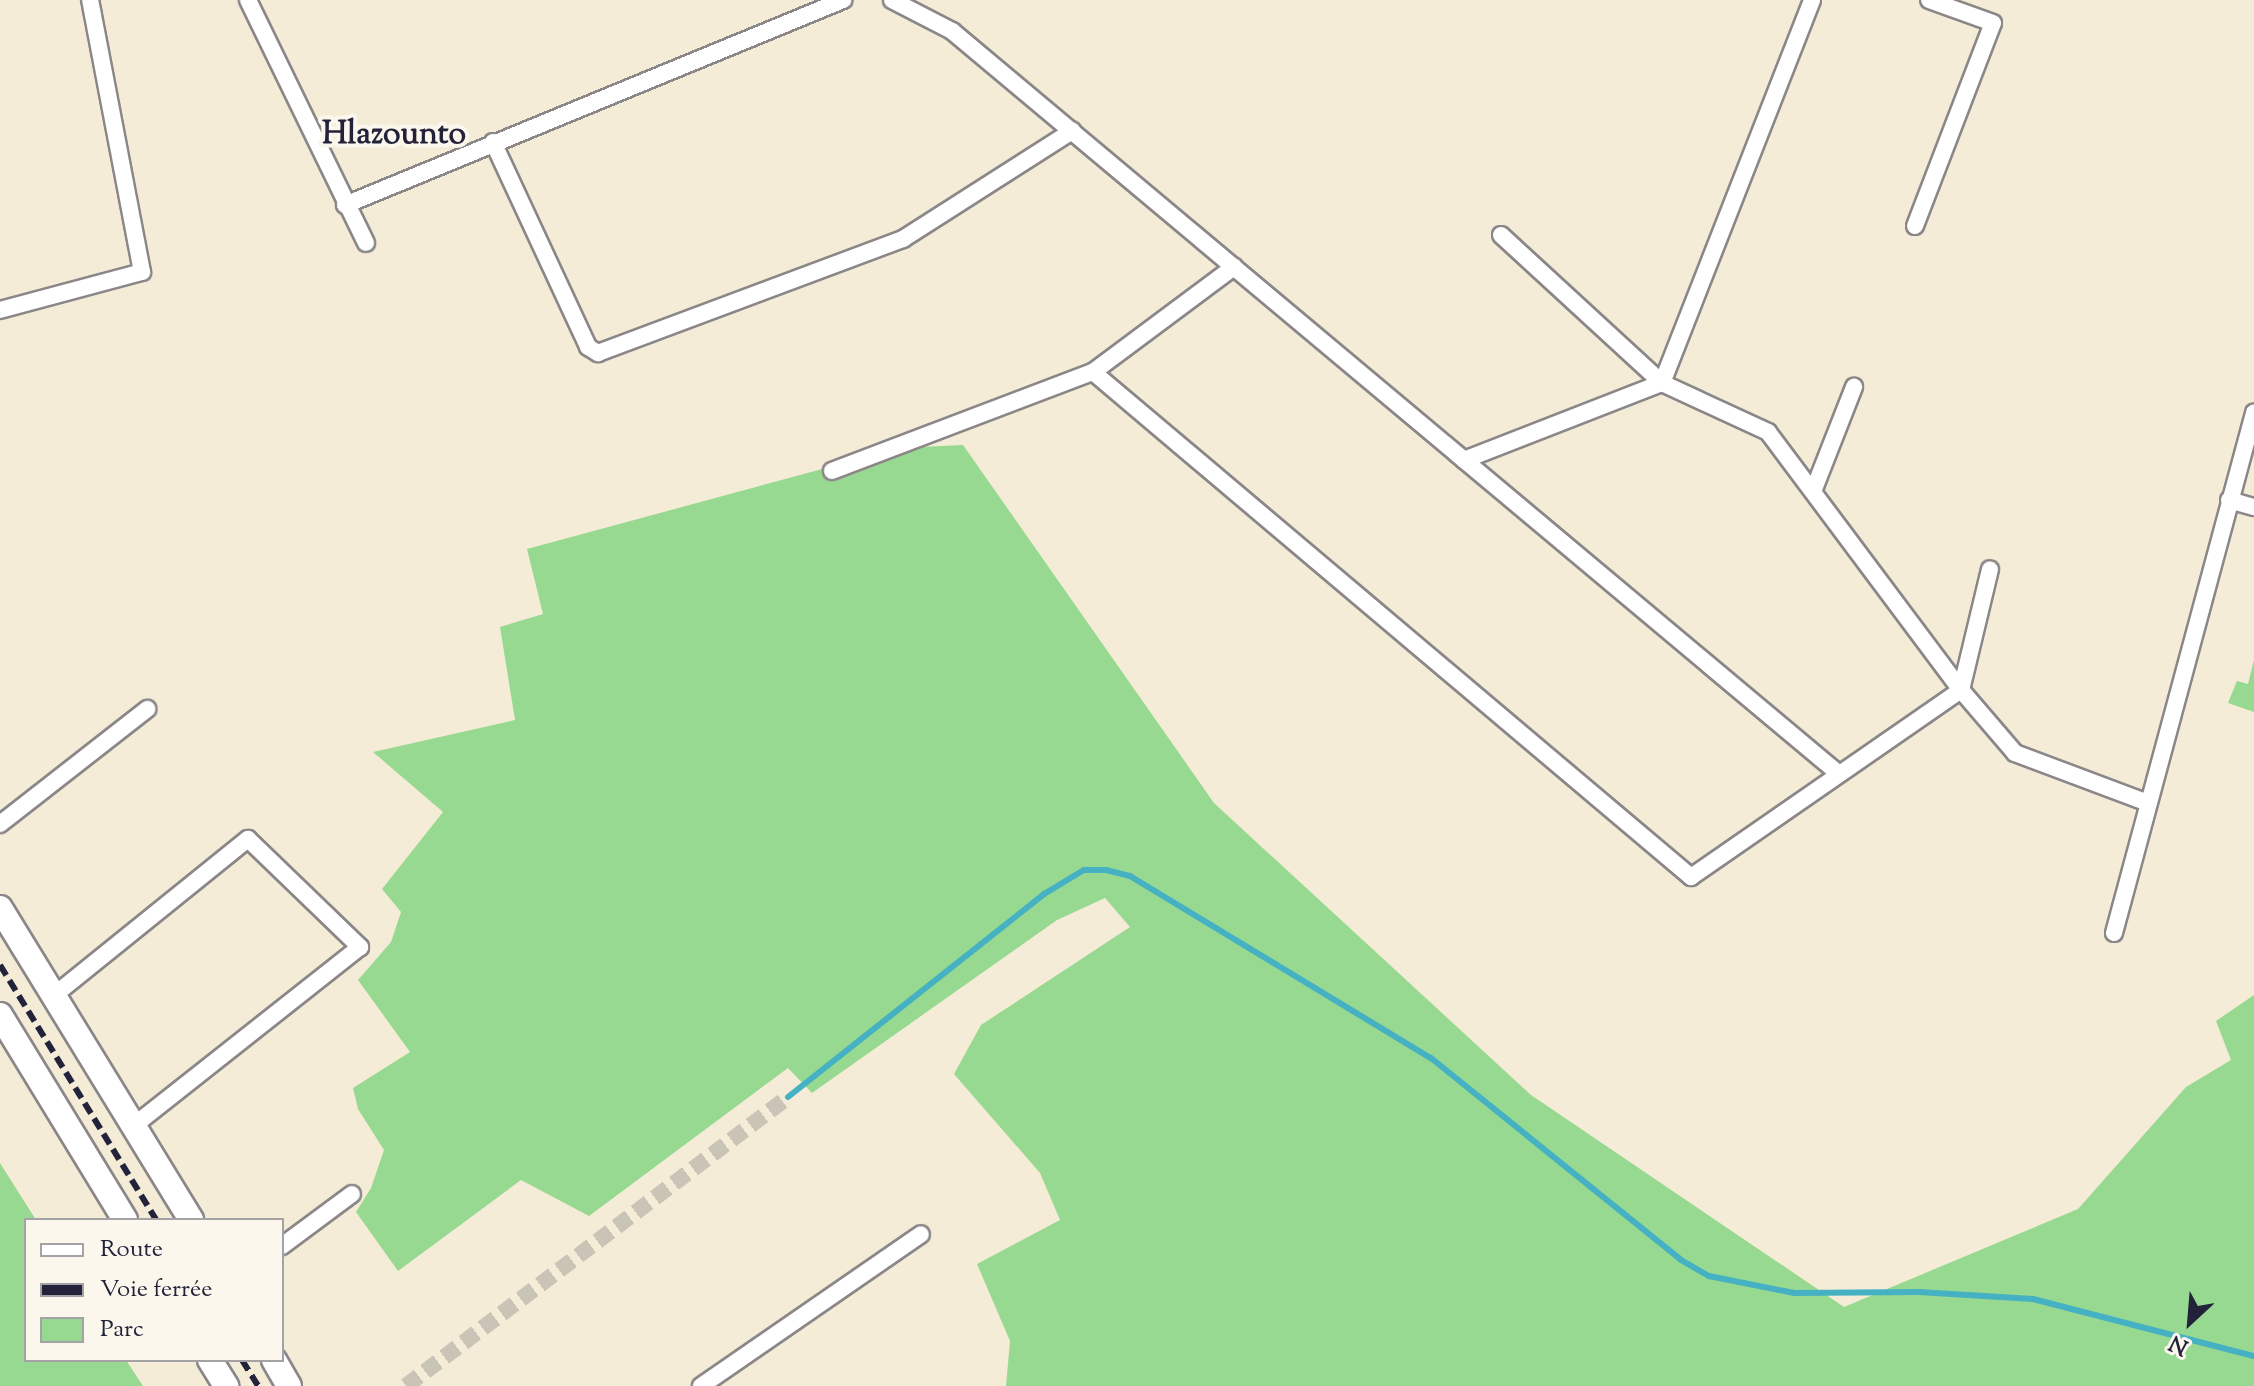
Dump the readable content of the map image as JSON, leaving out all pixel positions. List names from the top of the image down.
{
  "districts": ["Hlazounto"],
  "legend": ["Route", "Voie ferrée", "Parc"],
  "north": "bottom left"
}
